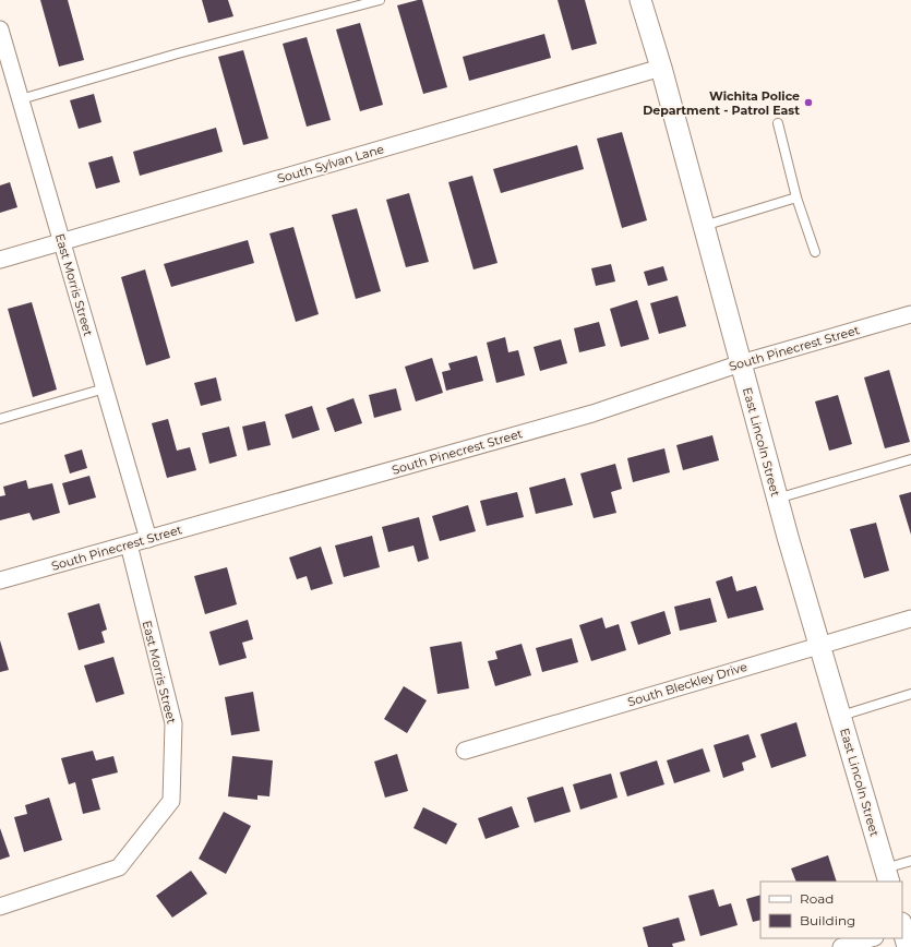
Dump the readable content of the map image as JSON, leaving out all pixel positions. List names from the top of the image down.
{
  "streets": {
    "street": [
      "South Sylvan Lane",
      "East Morris Street",
      "South Pinecrest Street",
      "East Lincoln Street",
      "South Bleckley Drive"
    ]
  },
  "crossings": [
    ["South Sylvan Lane", "East Morris Street"],
    ["South Sylvan Lane", "East Lincoln Street"],
    ["East Morris Street", "South Pinecrest Street"],
    ["South Pinecrest Street", "East Lincoln Street"],
    ["East Lincoln Street", "South Bleckley Drive"]
  ],
  "places": ["Wichita Police Department - Patrol East"],
  "legend": ["Road", "Building"]
}
